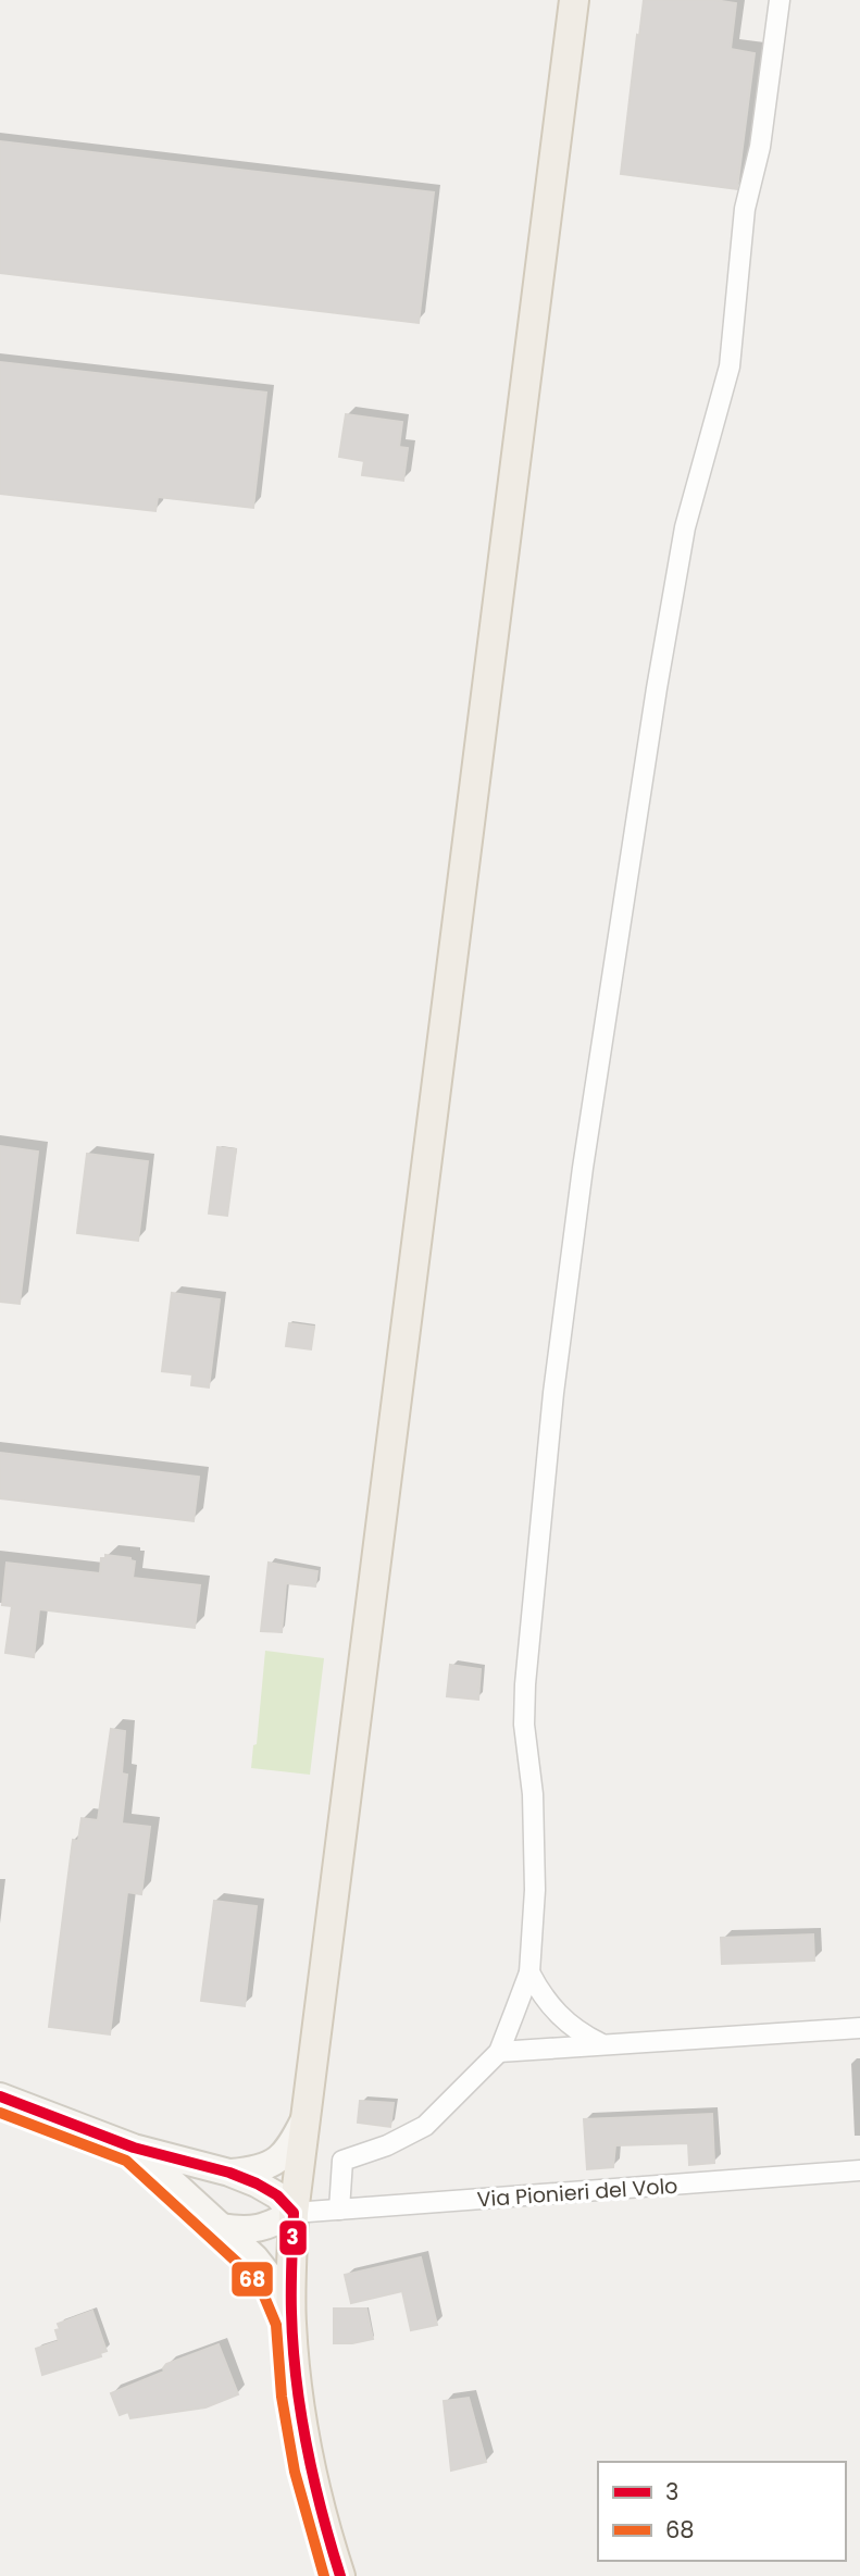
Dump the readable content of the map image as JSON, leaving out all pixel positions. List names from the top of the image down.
{
  "streets": {
    "street": ["Via Pionieri del Volo"]
  },
  "lines": ["transit line 3", "transit line 68"],
  "legend": ["3", "68"]
}
